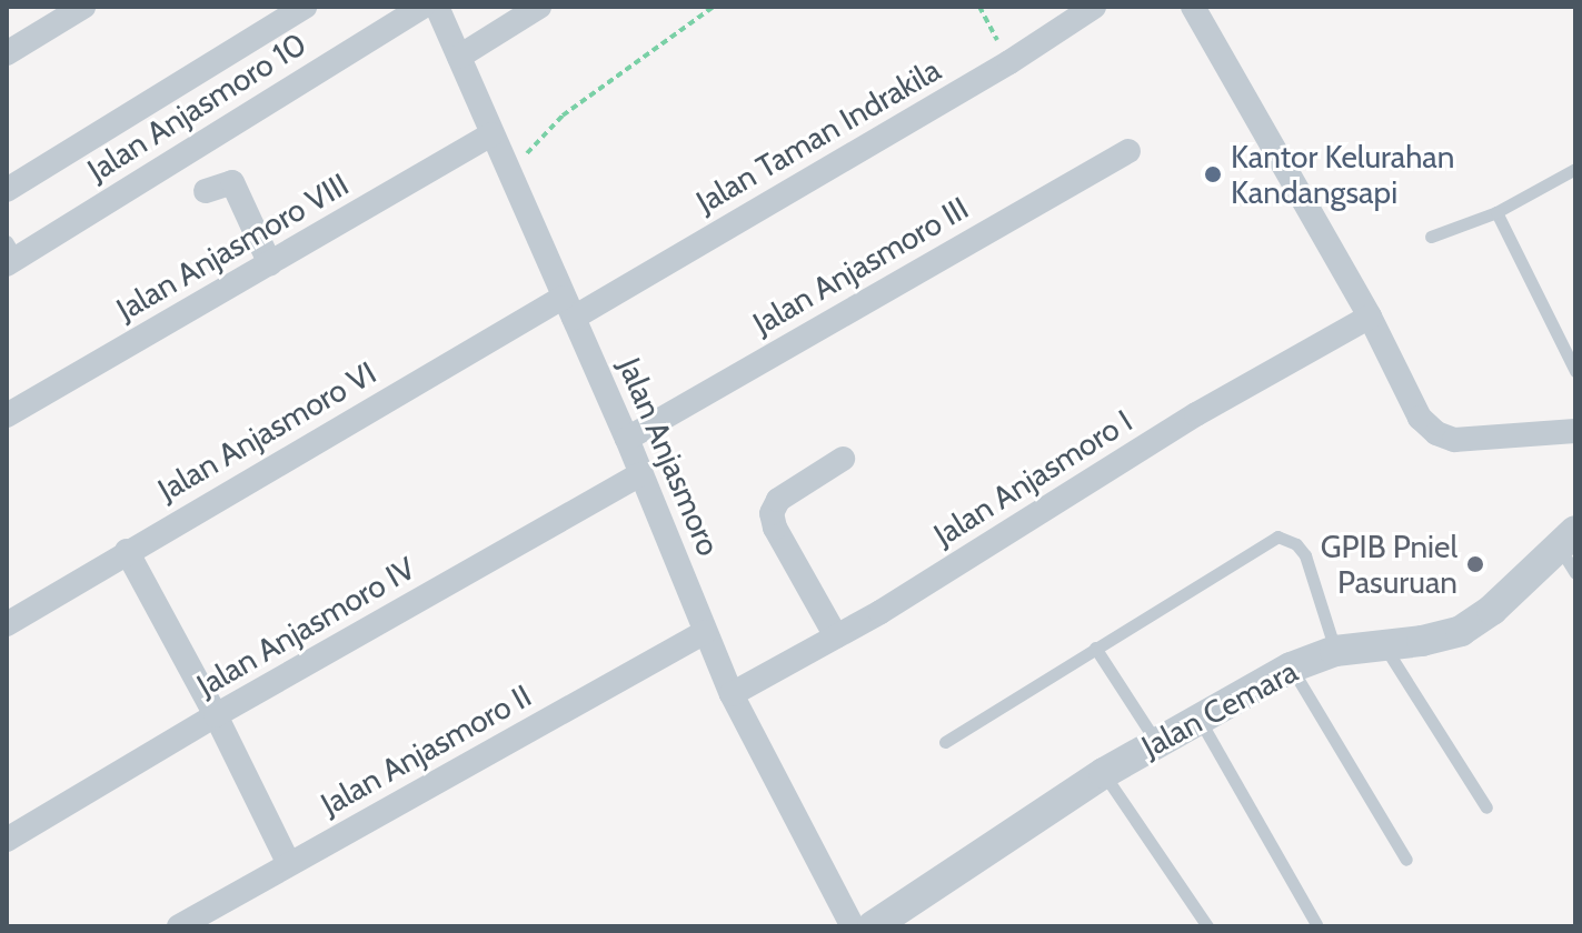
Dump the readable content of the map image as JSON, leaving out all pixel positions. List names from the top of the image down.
{
  "streets": {
    "street": [
      "Jalan Anjasmoro 10",
      "Jalan Taman Indrakila",
      "Jalan Anjasmoro VIII",
      "Jalan Anjasmoro III",
      "Jalan Anjasmoro VI",
      "Jalan Anjasmoro",
      "Jalan Anjasmoro I",
      "Jalan Anjasmoro IV",
      "Jalan Cemara",
      "Jalan Anjasmoro II"
    ]
  },
  "crossings": [
    ["Jalan Taman Indrakila", "Jalan Anjasmoro VI"],
    ["Jalan Taman Indrakila", "Jalan Anjasmoro"],
    ["Jalan Anjasmoro VIII", "Jalan Anjasmoro"],
    ["Jalan Anjasmoro III", "Jalan Anjasmoro"],
    ["Jalan Anjasmoro VI", "Jalan Anjasmoro"],
    ["Jalan Anjasmoro", "Jalan Anjasmoro I"],
    ["Jalan Anjasmoro", "Jalan Anjasmoro IV"],
    ["Jalan Anjasmoro", "Jalan Anjasmoro II"]
  ],
  "places": ["Kantor Kelurahan Kandangsapi", "GPIB Pniel Pasuruan"]
}
